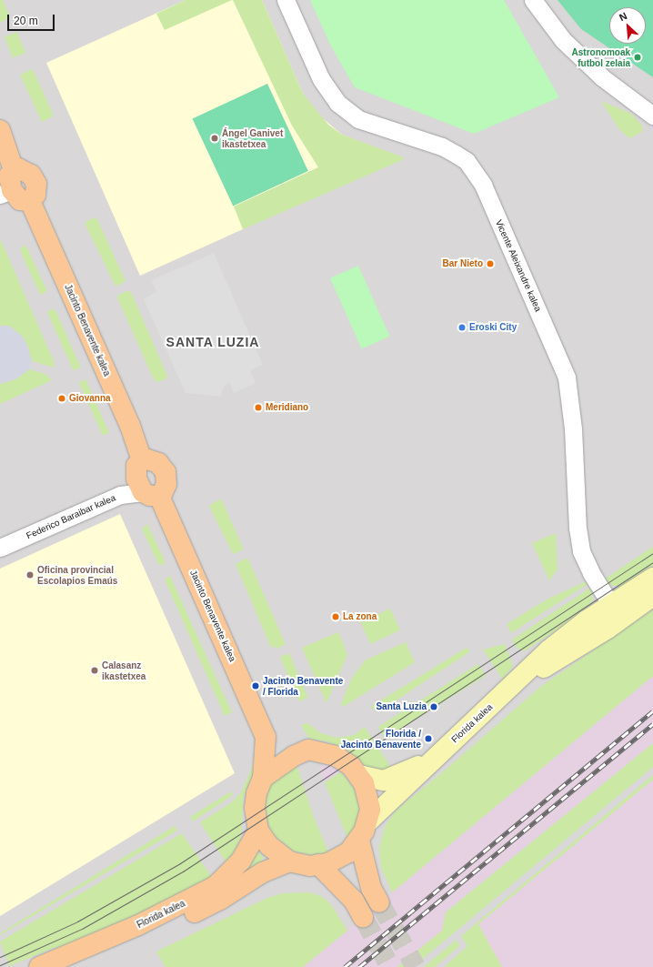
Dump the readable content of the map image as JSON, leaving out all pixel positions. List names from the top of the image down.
{
  "streets": {
    "main road": ["Jacinto Benavente kalea", "Florida kalea"],
    "street": ["Vicente Aleixandre kalea", "Federico Baraibar kalea"]
  },
  "crossings": [
    ["Vicente Aleixandre kalea", "Florida kalea"],
    ["Jacinto Benavente kalea", "Federico Baraibar kalea"],
    ["Jacinto Benavente kalea", "Florida kalea"]
  ],
  "districts": ["SANTA LUZIA"],
  "places": [
    "Astronomoak futbol zelaia",
    "Ángel Ganivet ikastetxea",
    "Bar Nieto",
    "Eroski City",
    "Giovanna",
    "Meridiano",
    "Oficina provincial Escolapios Emaús",
    "La zona",
    "Calasanz ikastetxea",
    "Jacinto Benavente / Florida",
    "Santa Luzia",
    "Florida / Jacinto Benavente"
  ],
  "scale_bar": "20 m",
  "north": "top left"
}
